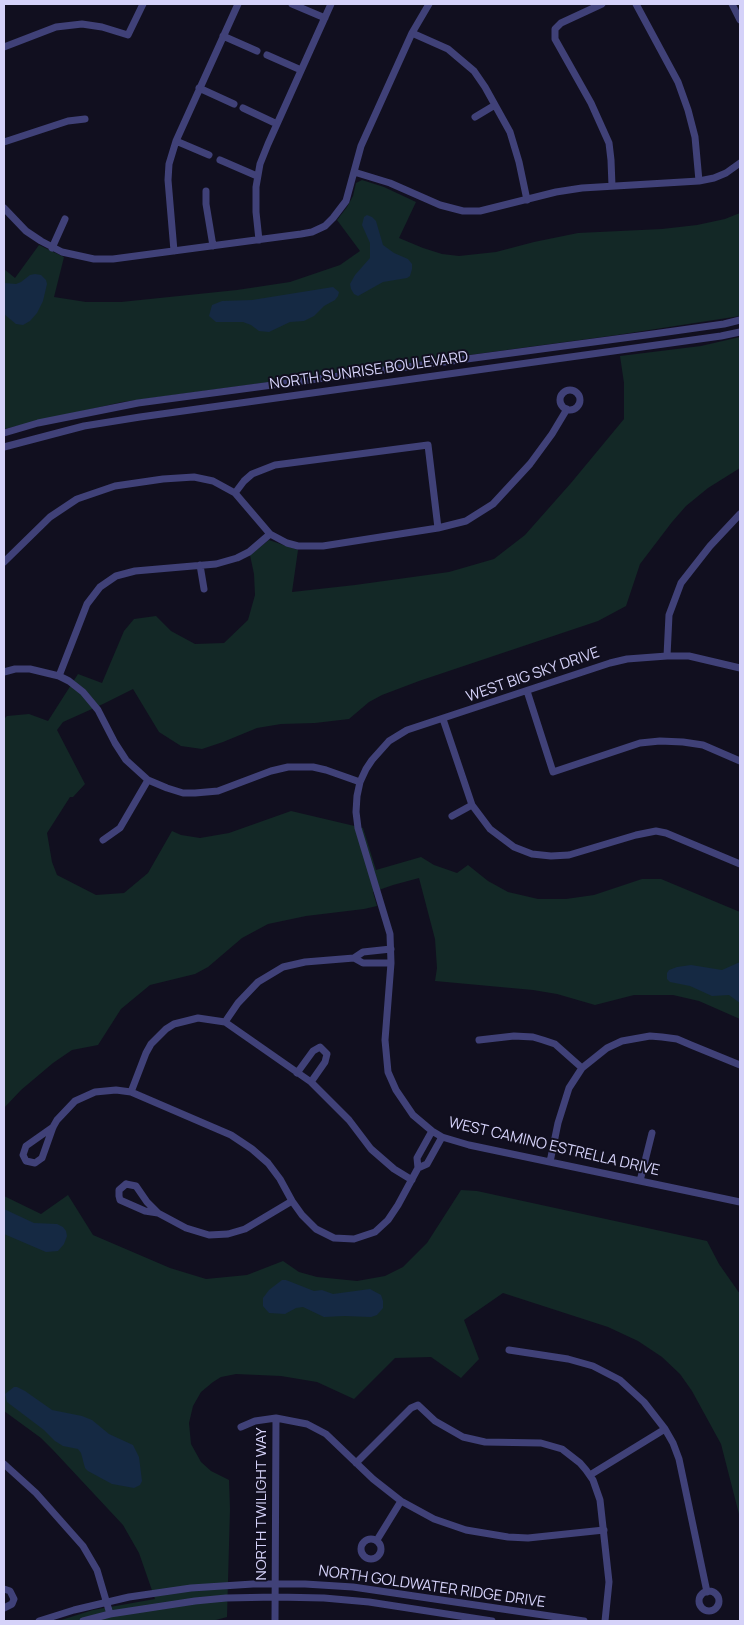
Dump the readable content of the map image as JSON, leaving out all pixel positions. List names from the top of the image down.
{
  "streets": {
    "street": [
      "NORTH SUNRISE BOULEVARD",
      "WEST BIG SKY DRIVE",
      "WEST CAMINO ESTRELLA DRIVE",
      "NORTH TWILIGHT WAY",
      "NORTH GOLDWATER RIDGE DRIVE"
    ]
  },
  "crossings": [
    ["WEST BIG SKY DRIVE", "WEST CAMINO ESTRELLA DRIVE"],
    ["NORTH TWILIGHT WAY", "NORTH GOLDWATER RIDGE DRIVE"]
  ]
}
